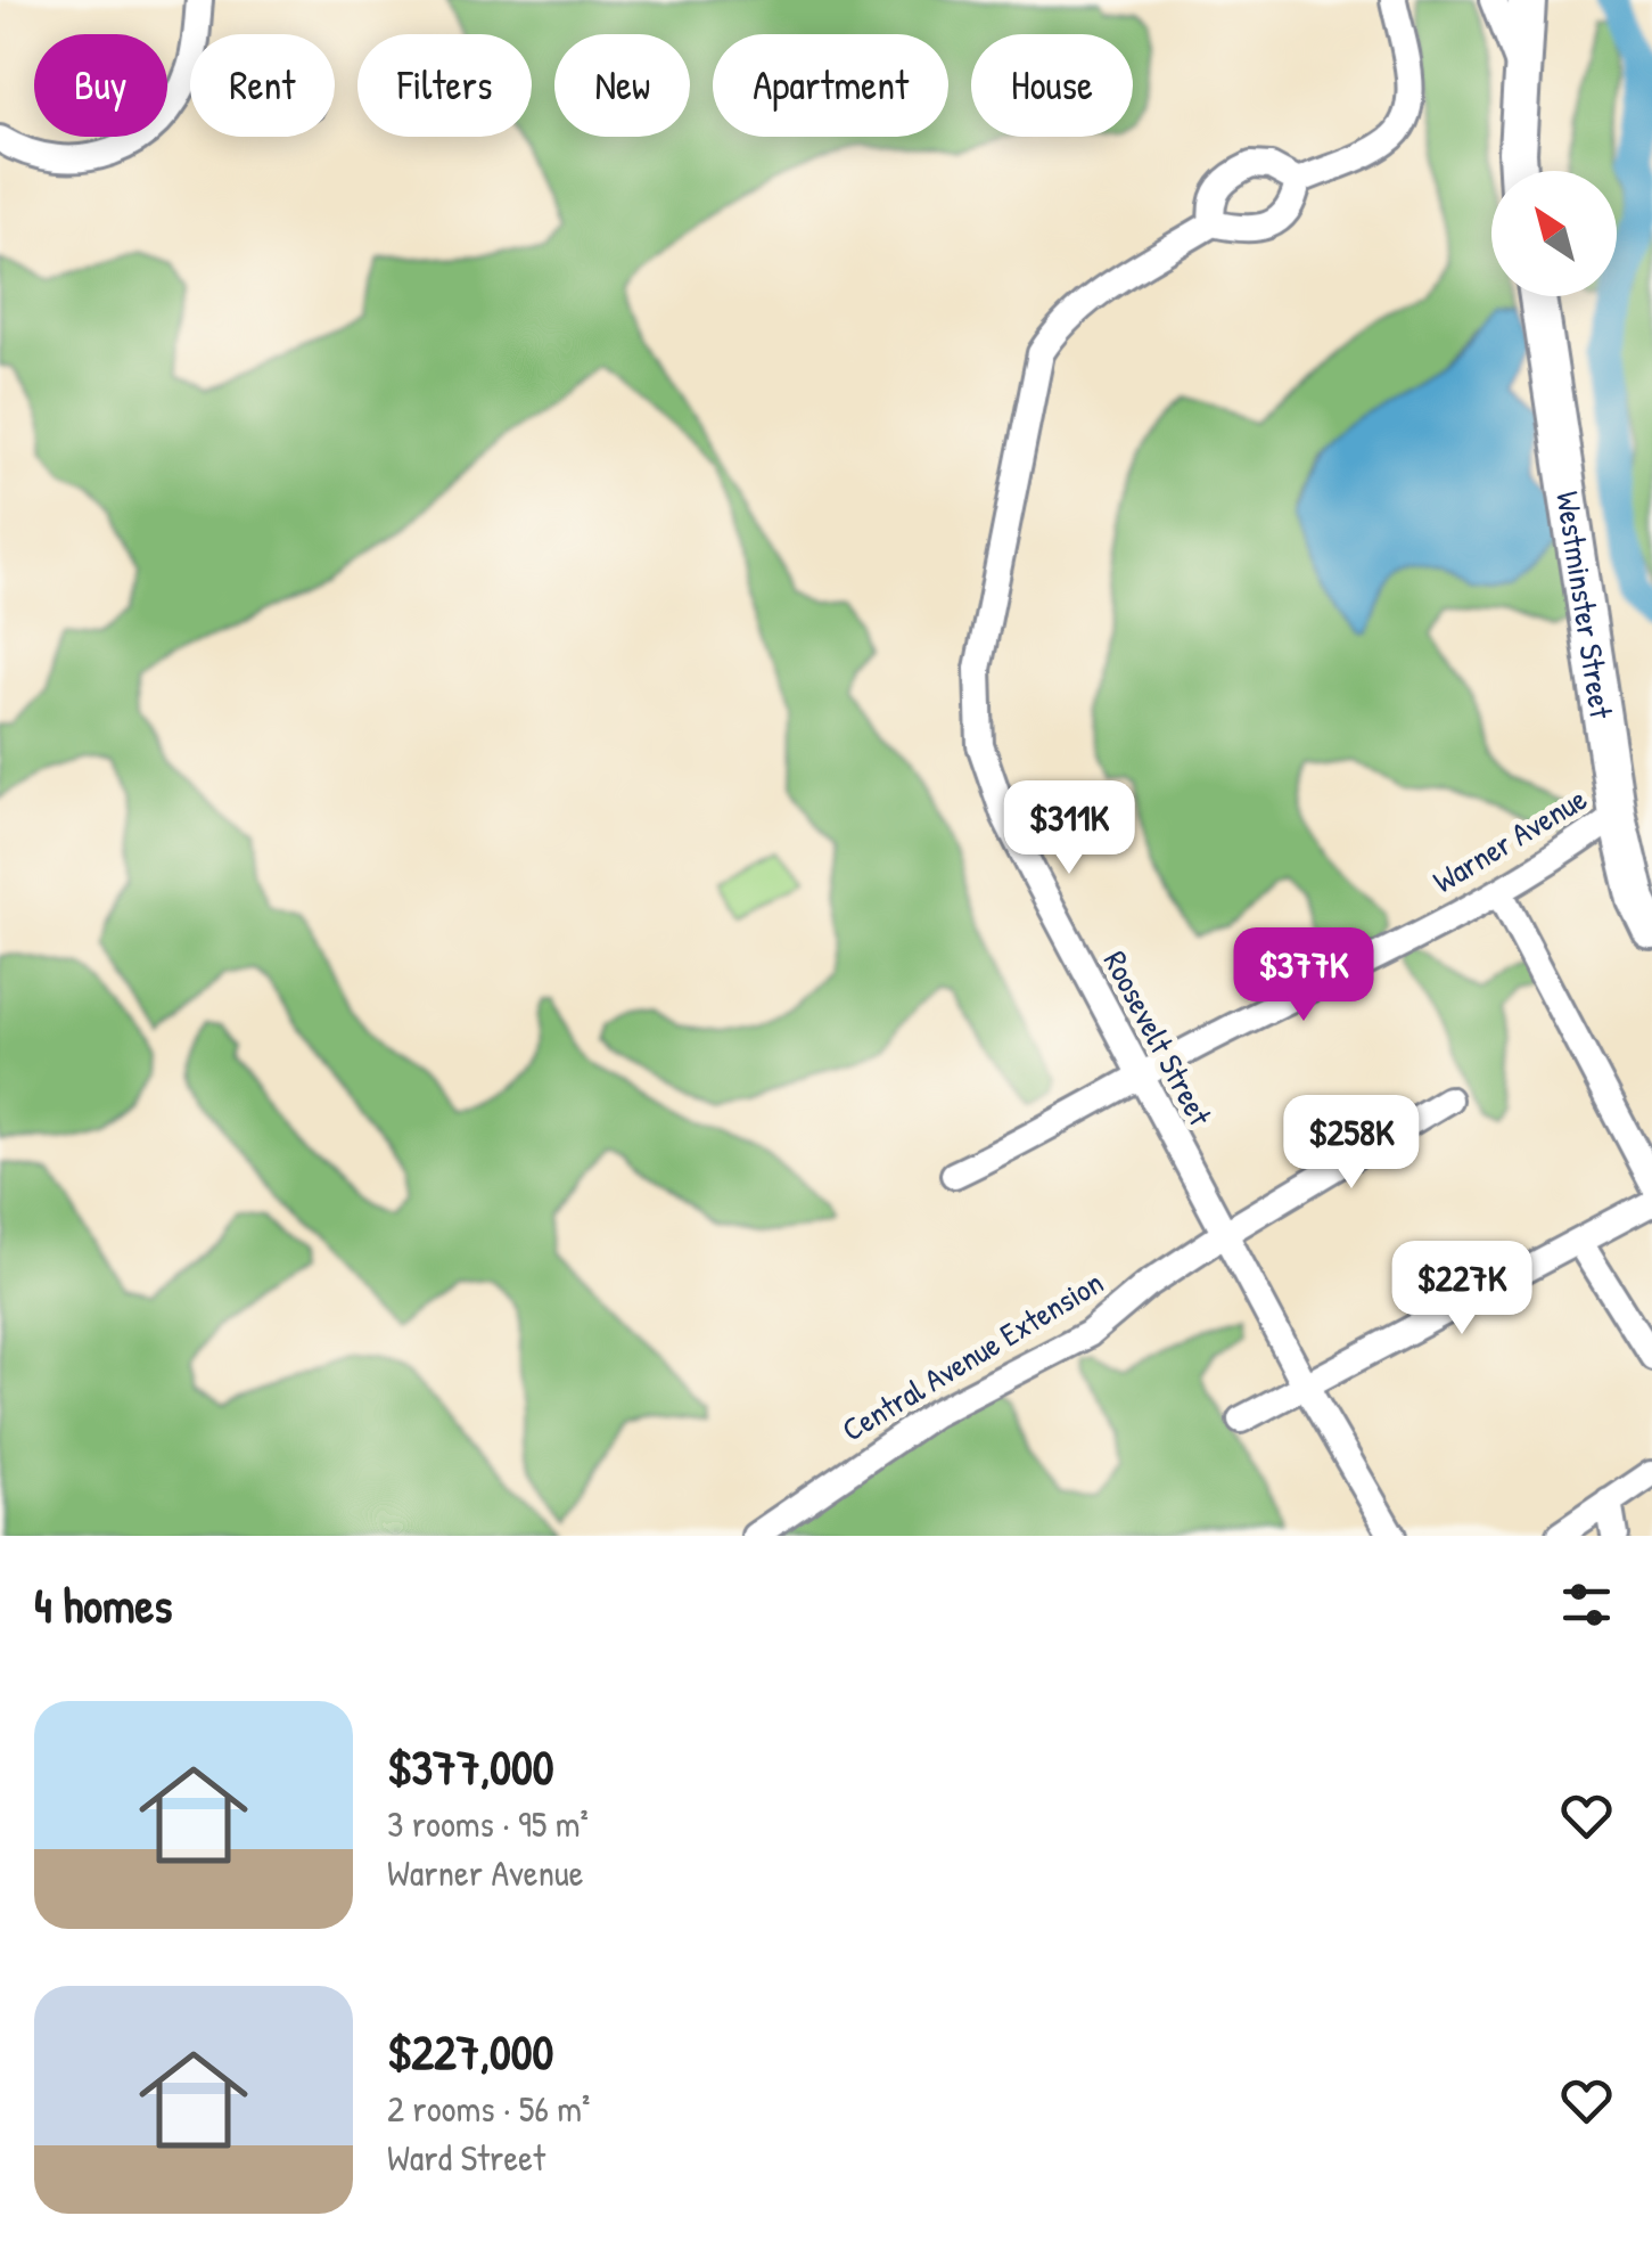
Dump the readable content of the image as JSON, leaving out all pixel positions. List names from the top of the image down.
{
  "streets": {
    "highway": ["Westminster Street"],
    "street": ["Warner Avenue", "Roosevelt Street", "Central Avenue Extension"]
  },
  "crossings": [
    ["Westminster Street", "Warner Avenue"],
    ["Warner Avenue", "Roosevelt Street"],
    ["Roosevelt Street", "Central Avenue Extension"]
  ],
  "north": "top left",
  "page": {
    "chip": [
      "Buy",
      "Rent",
      "Filters",
      "New",
      "Apartment",
      "House"
    ],
    "price": [
      "$311K",
      "$377K",
      "$258K",
      "$227K"
    ],
    "heading": "4 homes",
    "list": [
      {
        "name": "$377,000",
        "note": "3 rooms · 95 m² · Warner Avenue"
      },
      {
        "name": "$227,000",
        "note": "2 rooms · 56 m² · Ward Street"
      }
    ]
  }
}
